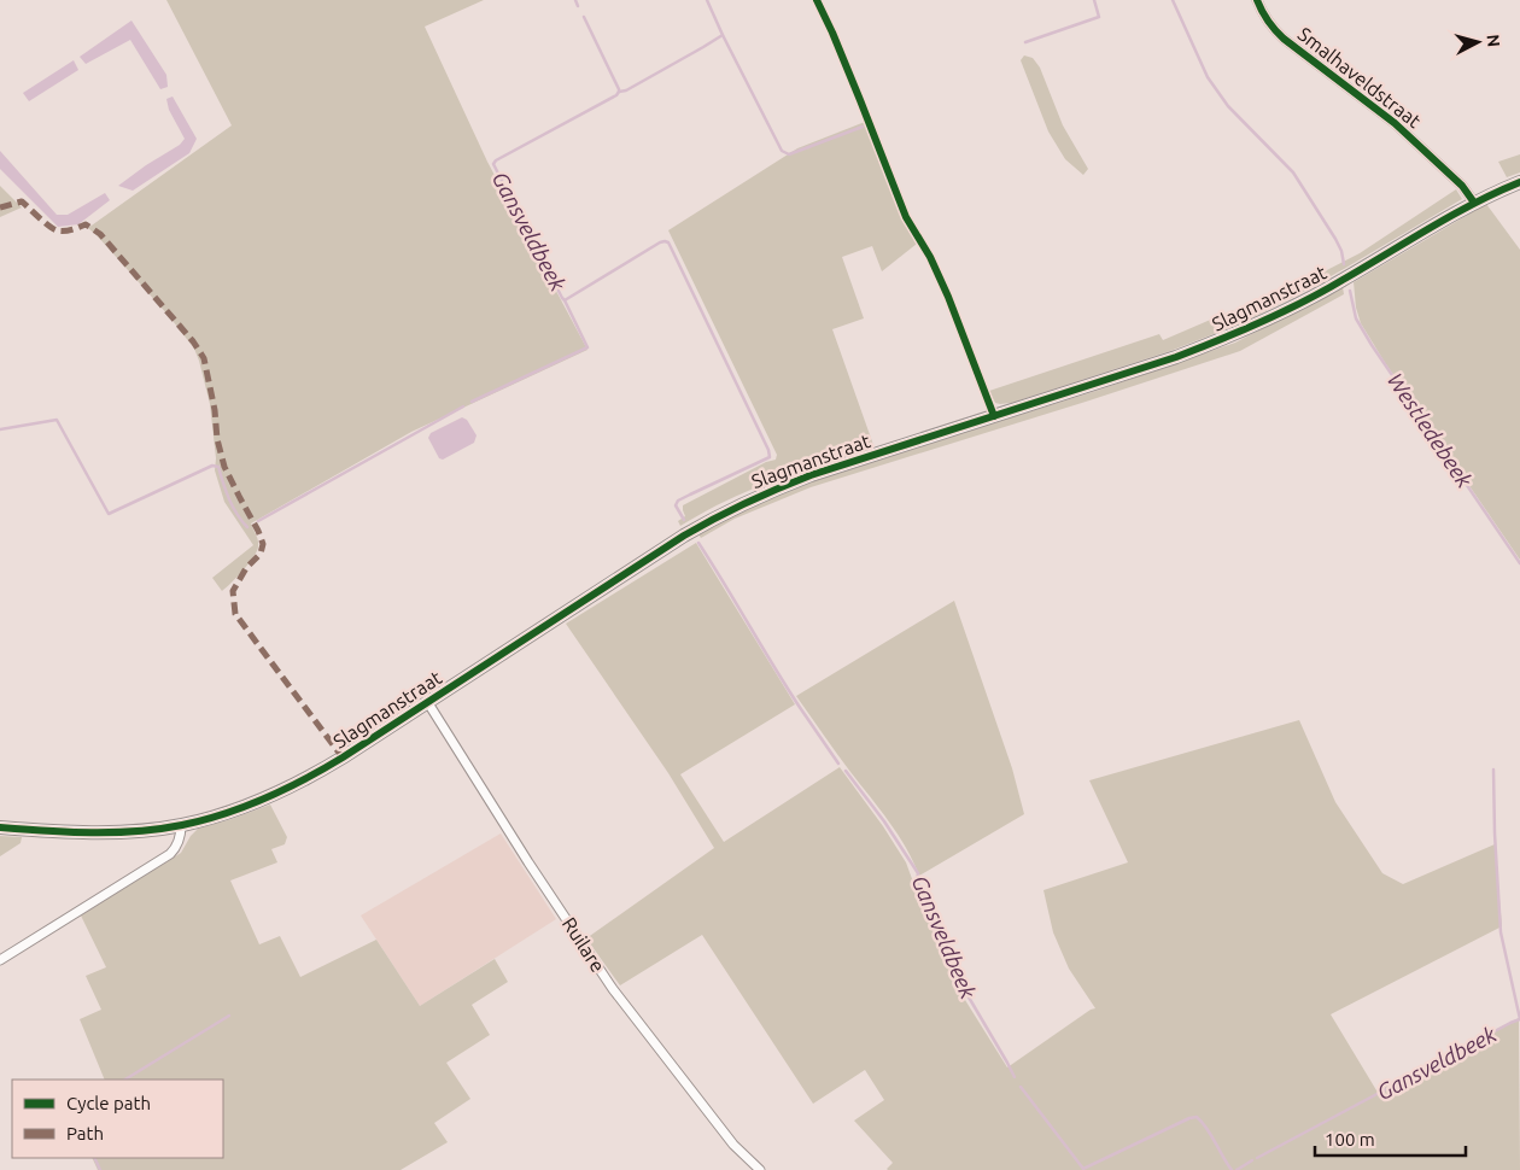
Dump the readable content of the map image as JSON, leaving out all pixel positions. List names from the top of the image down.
{
  "streets": {
    "main road": ["Slagmanstraat"],
    "street": ["Smalhaveldstraat", "Ruilare"]
  },
  "crossings": [
    ["Smalhaveldstraat", "Slagmanstraat"],
    ["Slagmanstraat", "Ruilare"]
  ],
  "water": ["Gansveldbeek", "Westledebeek"],
  "legend": ["Cycle path", "Path"],
  "scale_bar": "100 m",
  "north": "right"
}
